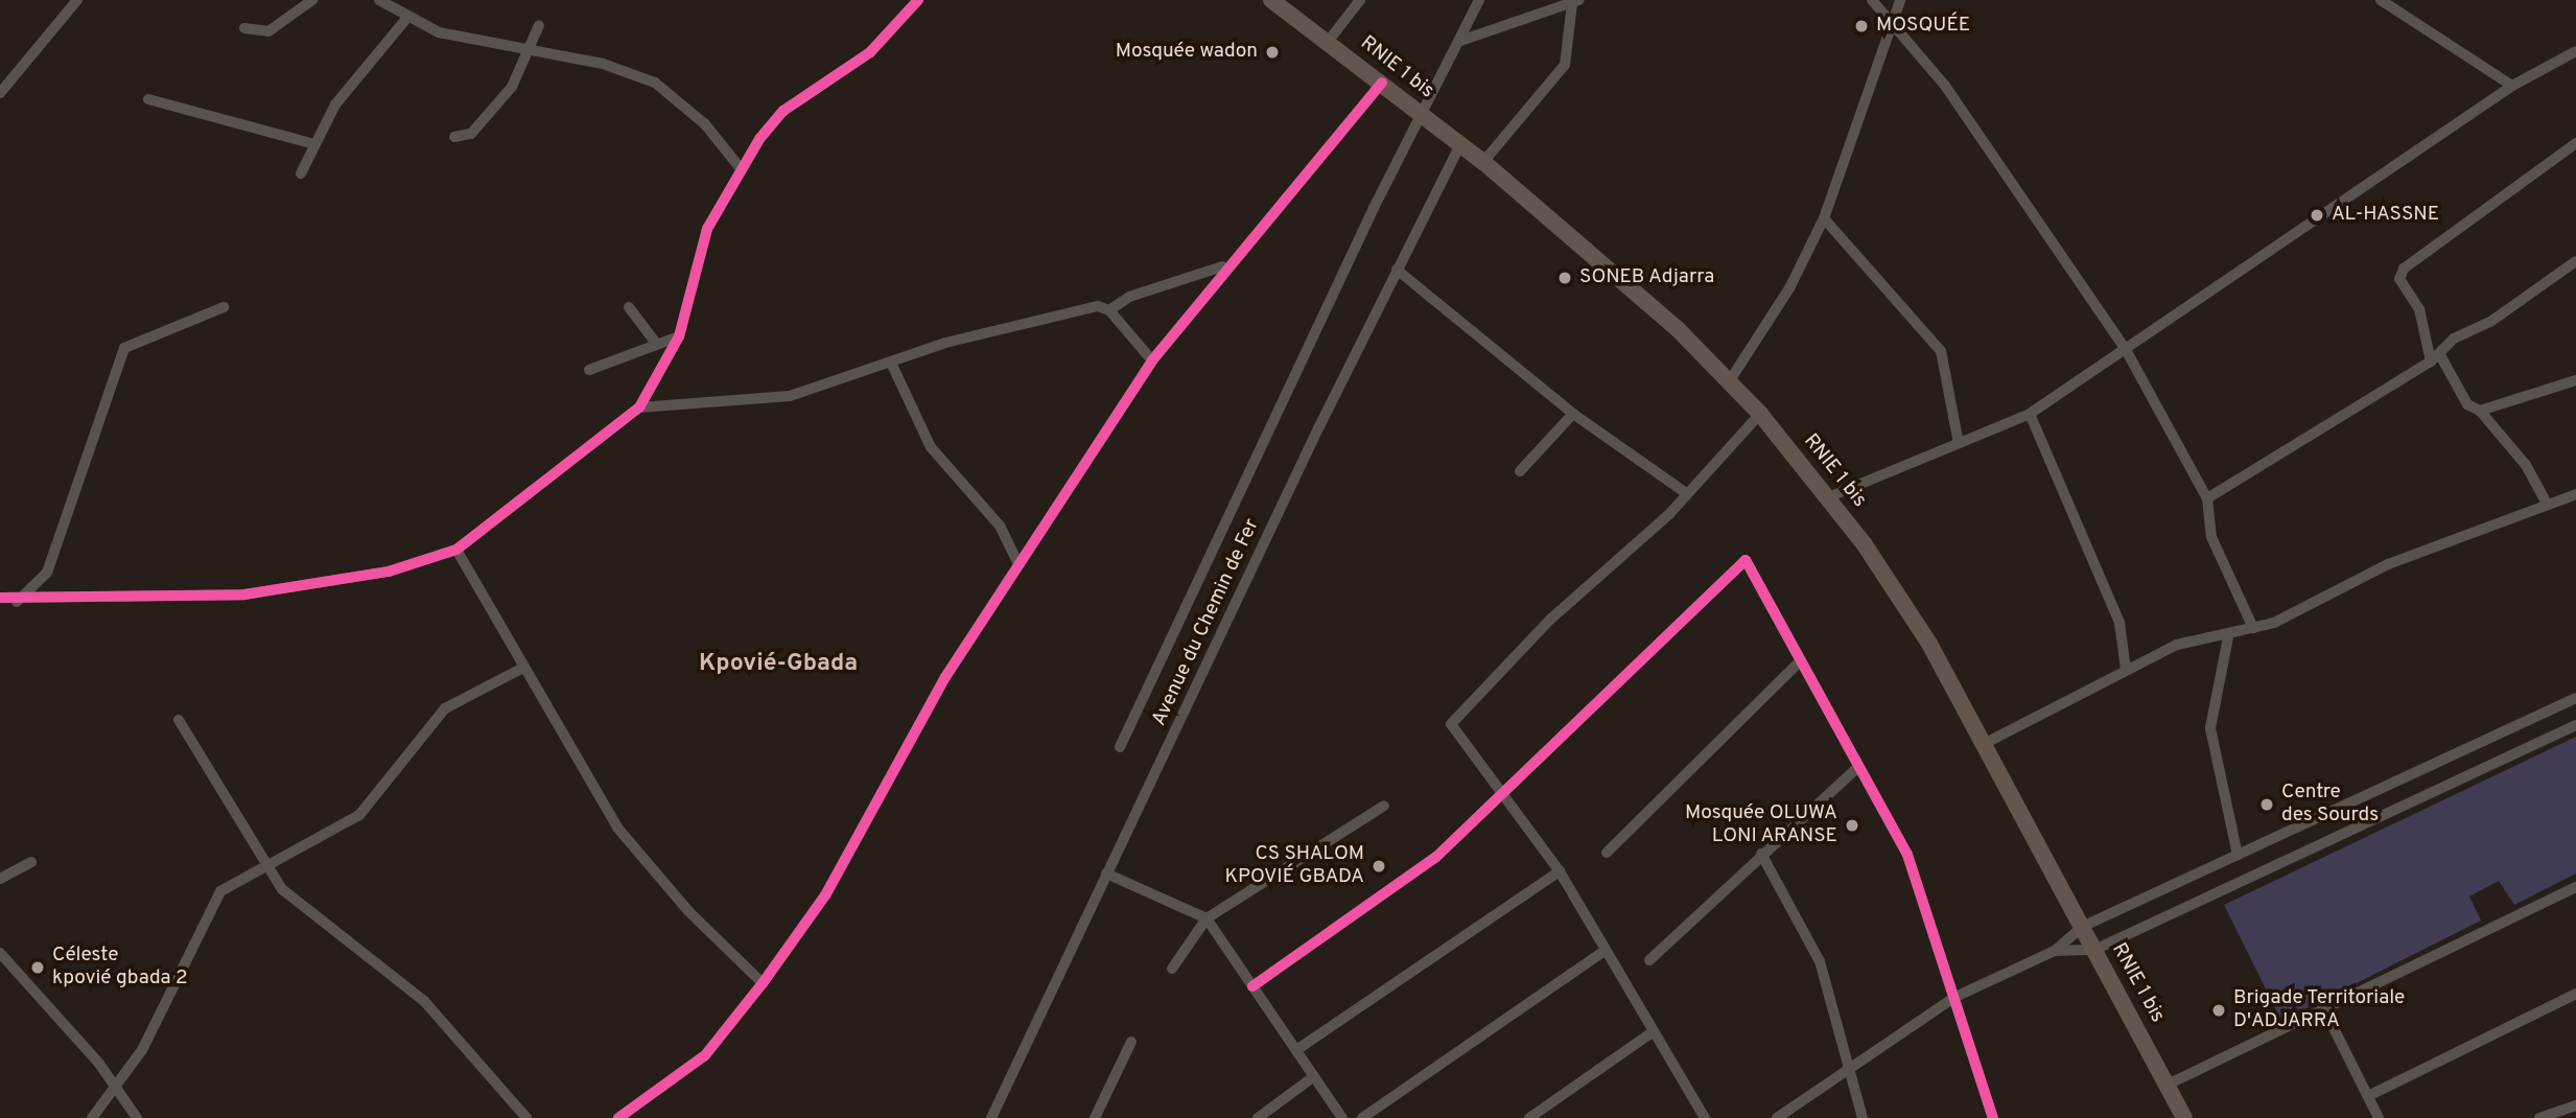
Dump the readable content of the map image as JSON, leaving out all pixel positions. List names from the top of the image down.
{
  "streets": {
    "main road": ["RNIE 1 bis"],
    "street": ["Avenue du Chemin de Fer"]
  },
  "crossings": [
    ["RNIE 1 bis", "Avenue du Chemin de Fer"]
  ],
  "districts": ["Kpovié-Gbada"],
  "places": [
    "MOSQUÉE",
    "Mosquée wadon",
    "AL-HASSNE",
    "SONEB Adjarra",
    "Centre des Sourds",
    "Mosquée OLUWA LONI ARANSE",
    "CS SHALOM KPOVIÉ GBADA",
    "Céleste kpovié gbada 2",
    "Brigade Territoriale D'ADJARRA"
  ]
}
